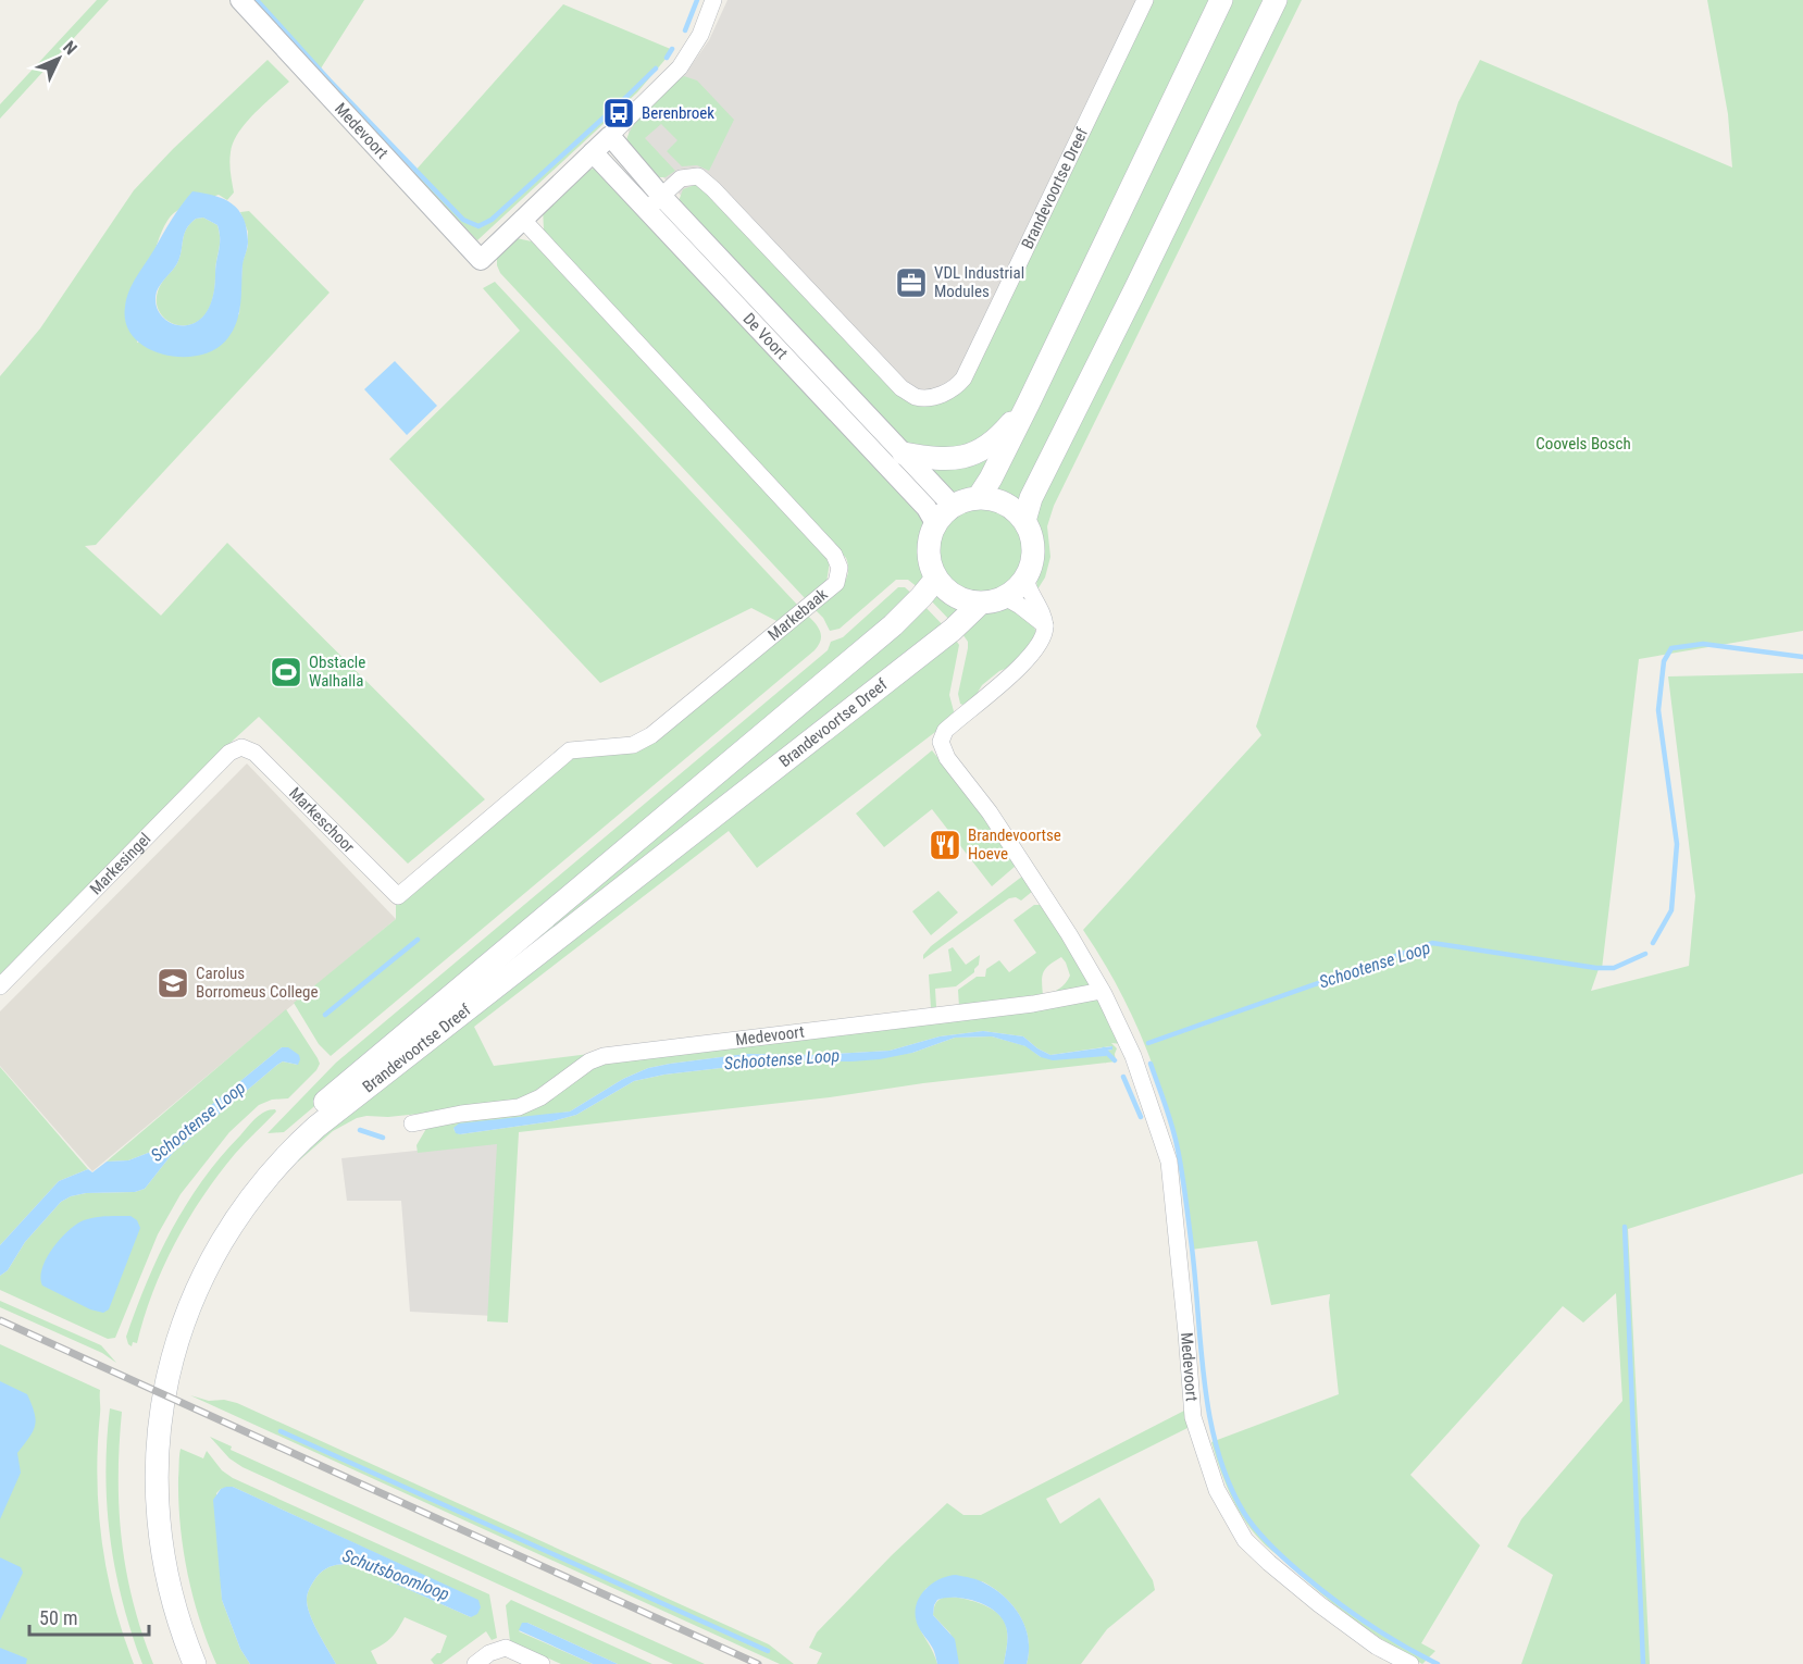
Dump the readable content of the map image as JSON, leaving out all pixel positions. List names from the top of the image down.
{
  "streets": {
    "main road": ["Brandevoortse Dreef"],
    "street": [
      "Medevoort",
      "De Voort",
      "Markebaak",
      "Markeschoor",
      "Markesingel"
    ]
  },
  "crossings": [
    ["Medevoort", "Markebaak"],
    ["Brandevoortse Dreef", "De Voort"],
    ["Markebaak", "Markeschoor"],
    ["Markeschoor", "Markesingel"]
  ],
  "water": ["Schootense Loop", "Schutsboomloop"],
  "parks": ["Coovels Bosch"],
  "places": {
    "bus stop": ["Berenbroek"],
    "office": ["VDL Industrial Modules"],
    "sports": ["Obstacle Walhalla"],
    "restaurant": ["Brandevoortse Hoeve"],
    "school or university": ["Carolus Borromeus College"]
  },
  "scale_bar": "50 m",
  "north": "top right"
}
